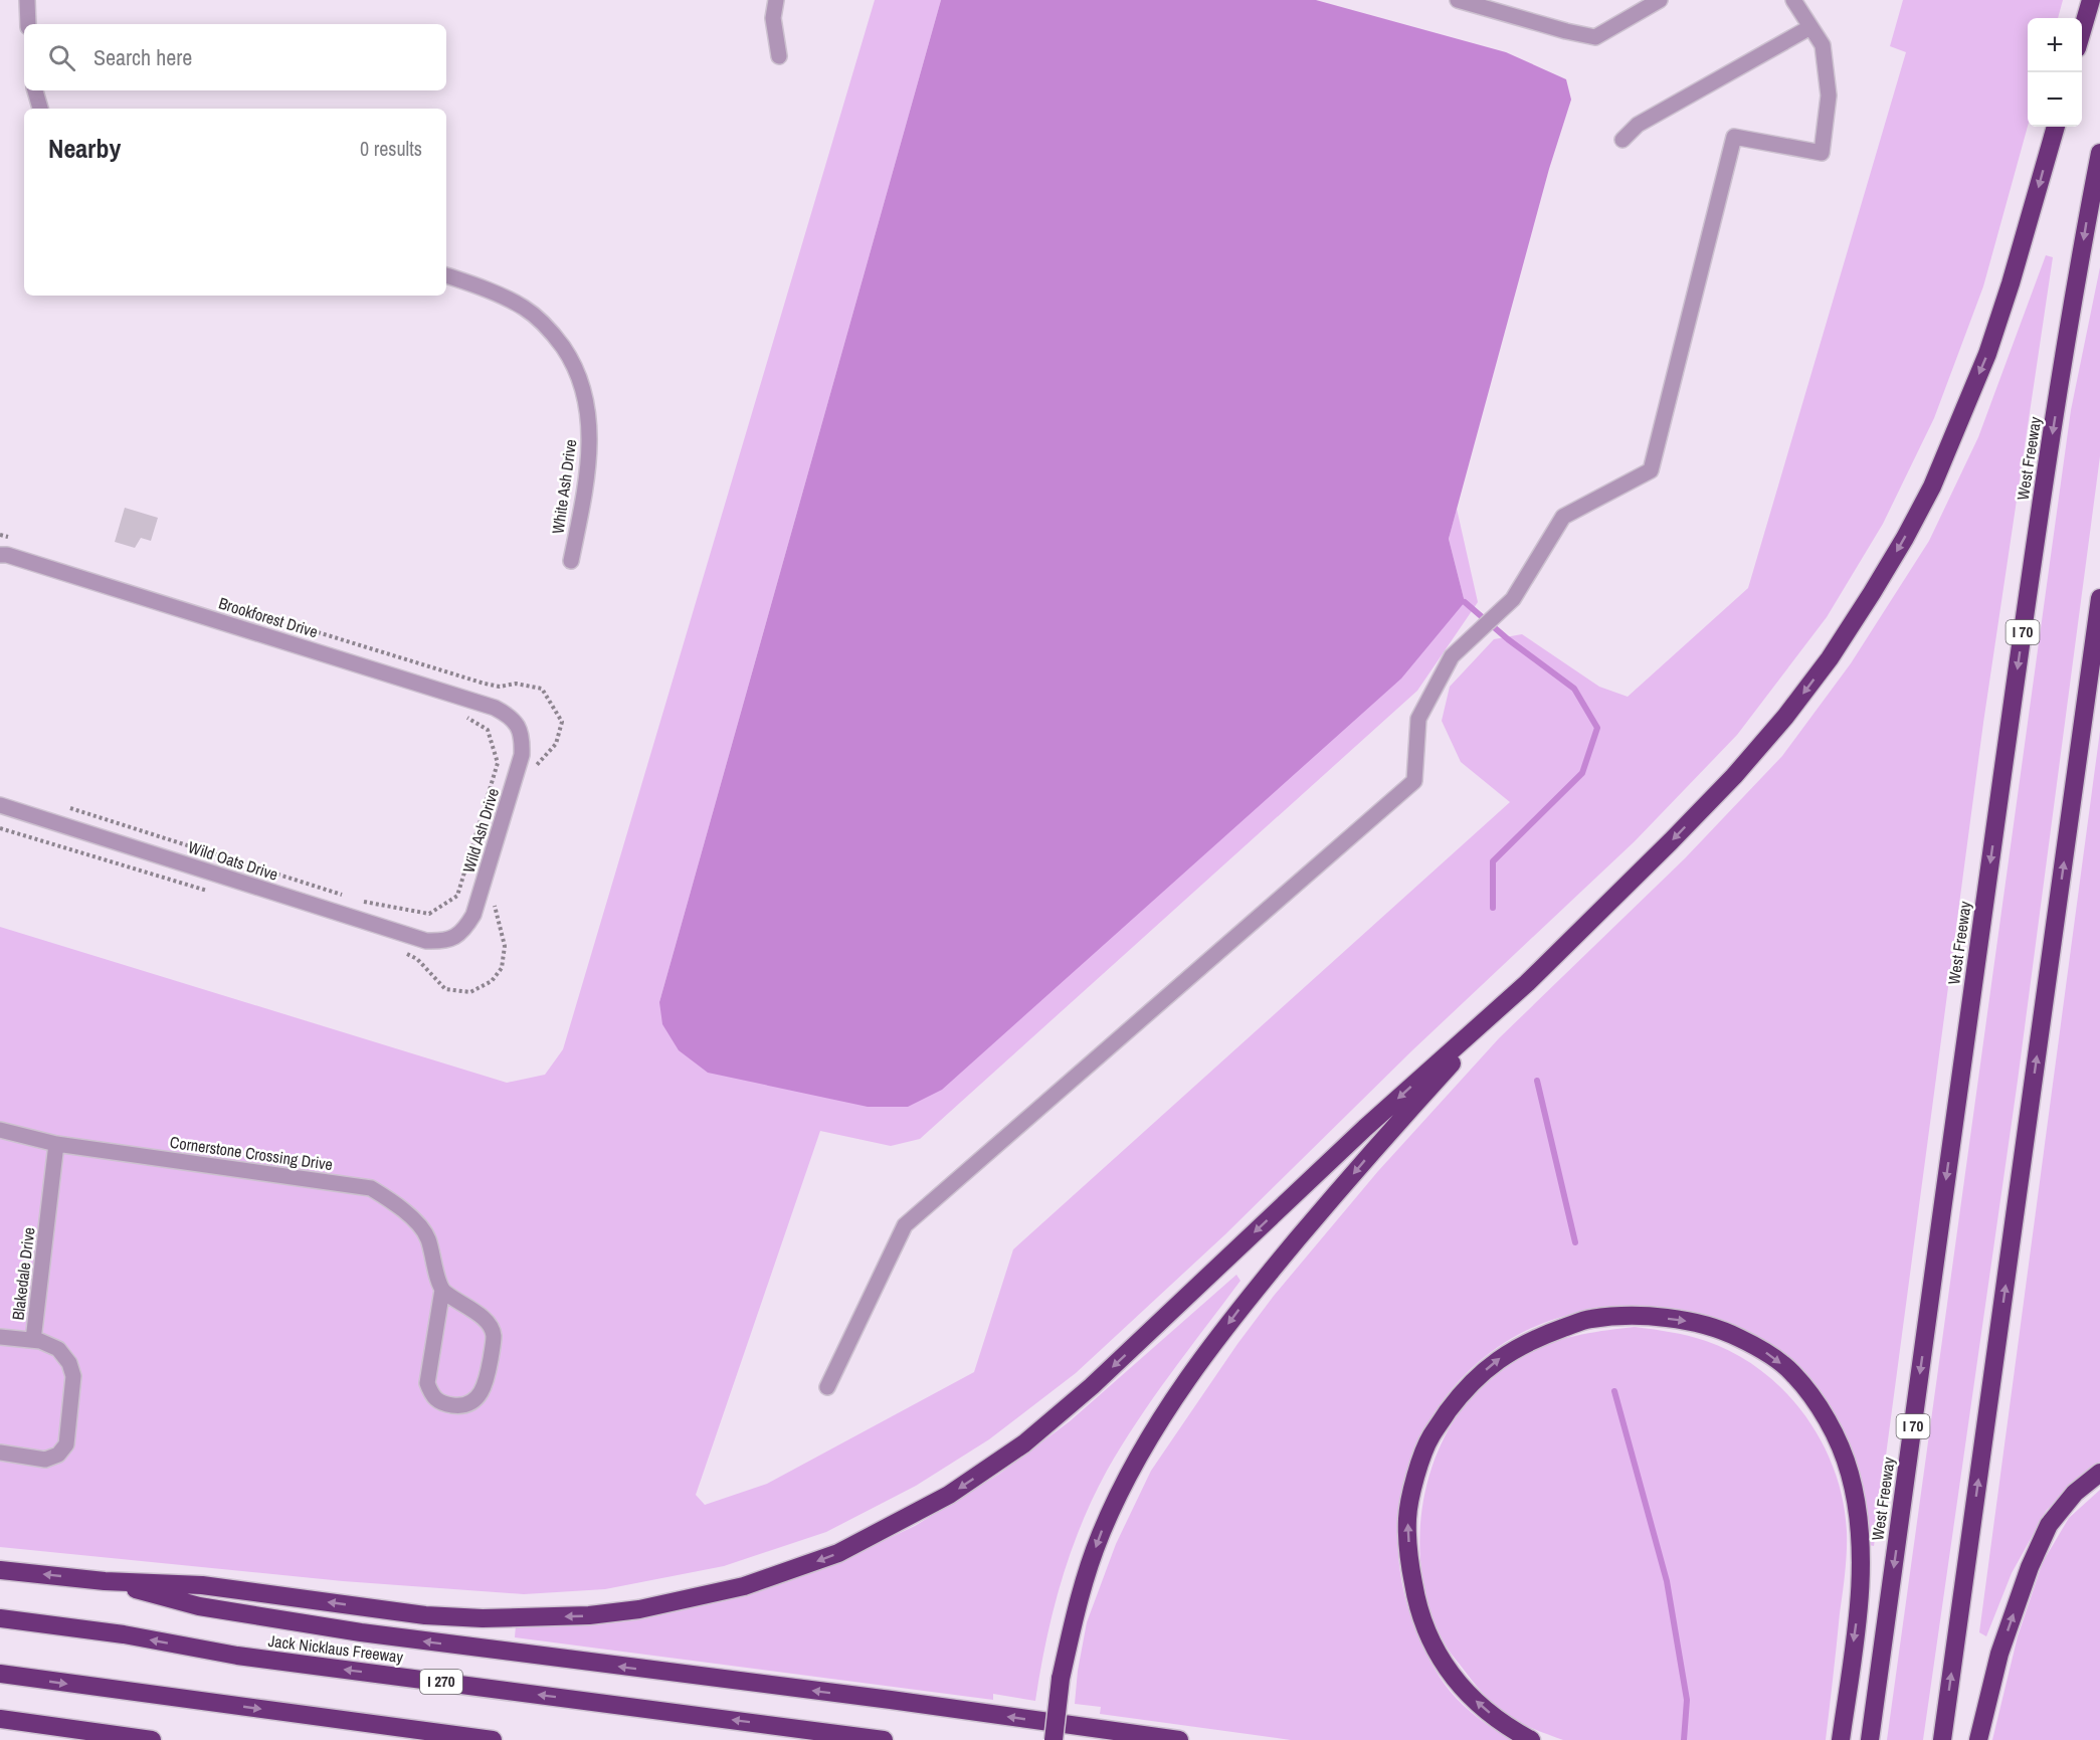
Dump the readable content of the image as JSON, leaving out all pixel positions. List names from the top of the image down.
{
  "streets": {
    "highway": [
      "West Freeway",
      "I 70",
      "Jack Nicklaus Freeway",
      "I 270"
    ],
    "street": [
      "White Ash Drive",
      "Brookforest Drive",
      "Wild Ash Drive",
      "Wild Oats Drive",
      "Cornerstone Crossing Drive",
      "Blakedale Drive"
    ]
  },
  "crossings": [
    ["Brookforest Drive", "Wild Ash Drive"],
    ["Wild Ash Drive", "Wild Oats Drive"],
    ["Cornerstone Crossing Drive", "Blakedale Drive"]
  ],
  "page": {
    "map_buttons": ["+", "−"],
    "search": "Search here",
    "heading": ["Nearby", "0 results"]
  }
}
